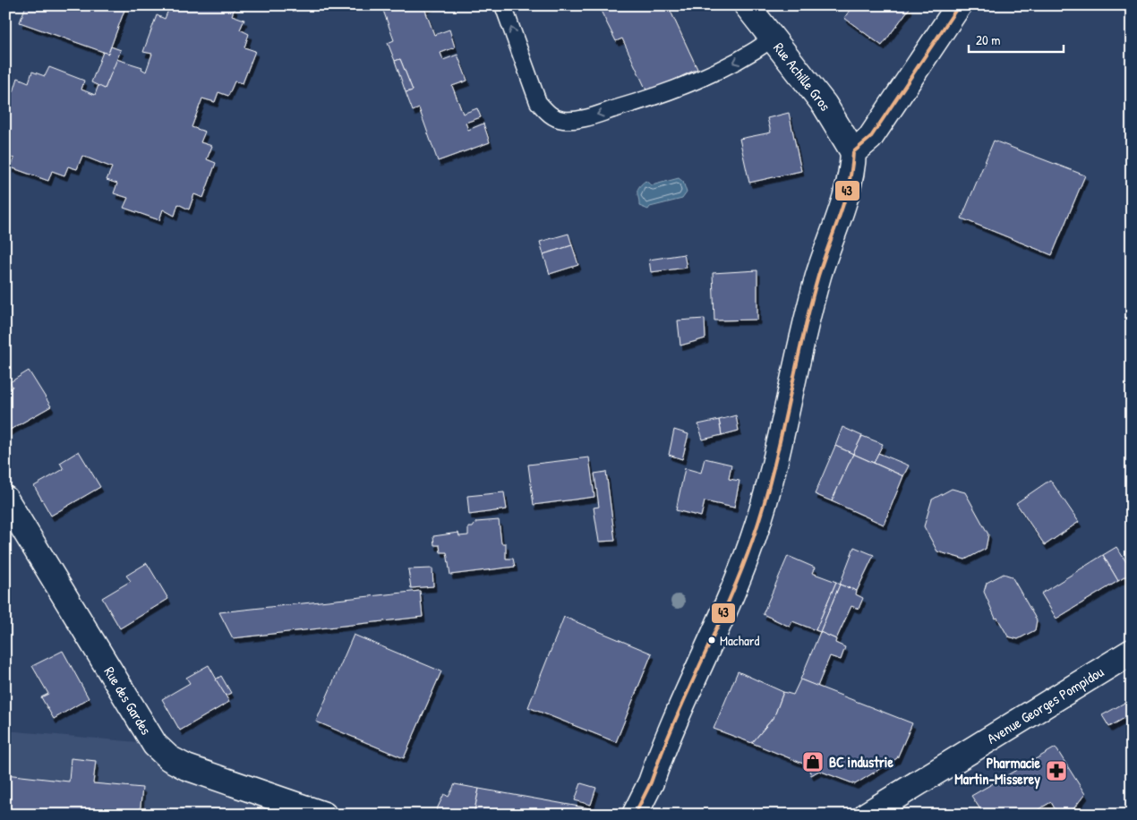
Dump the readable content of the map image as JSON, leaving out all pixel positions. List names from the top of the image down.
{
  "streets": {
    "street": ["Rue Achille Gros", "Rue des Gardes", "Avenue Georges Pompidou"]
  },
  "places": {
    "other": ["Machard"],
    "shop": ["BC industrie"],
    "pharmacy": ["Pharmacie Martin-Misserey"]
  },
  "lines": ["transit line 43"],
  "scale_bar": "20 m"
}
